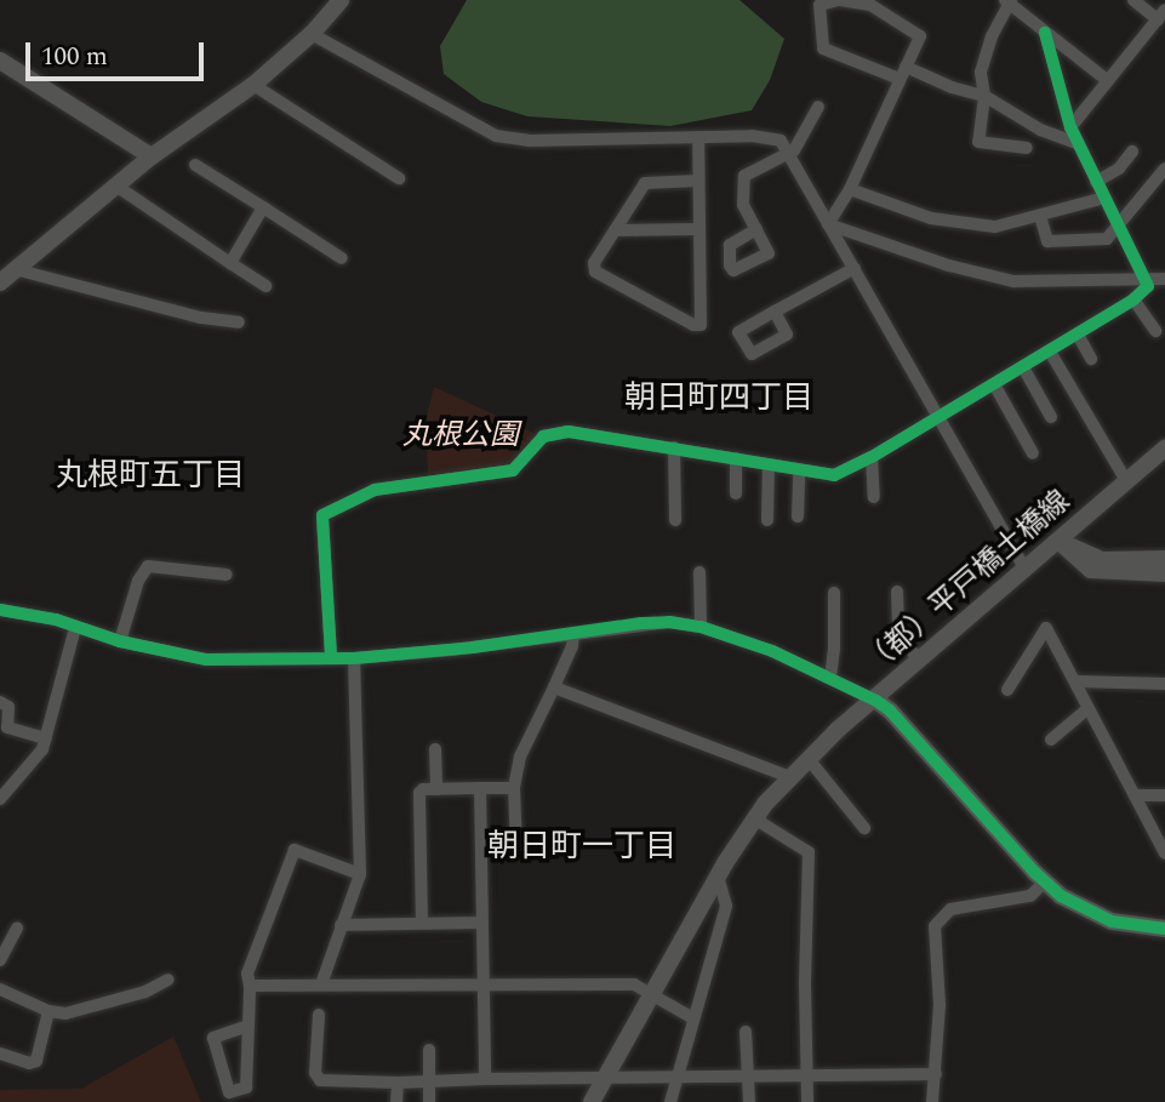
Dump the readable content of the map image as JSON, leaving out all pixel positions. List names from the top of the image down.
{
  "streets": {
    "street": ["（都）平戸橋土橋線"]
  },
  "districts": ["朝日町四丁目", "丸根町五丁目", "朝日町一丁目"],
  "parks": ["丸根公園"],
  "scale_bar": "100 m"
}
